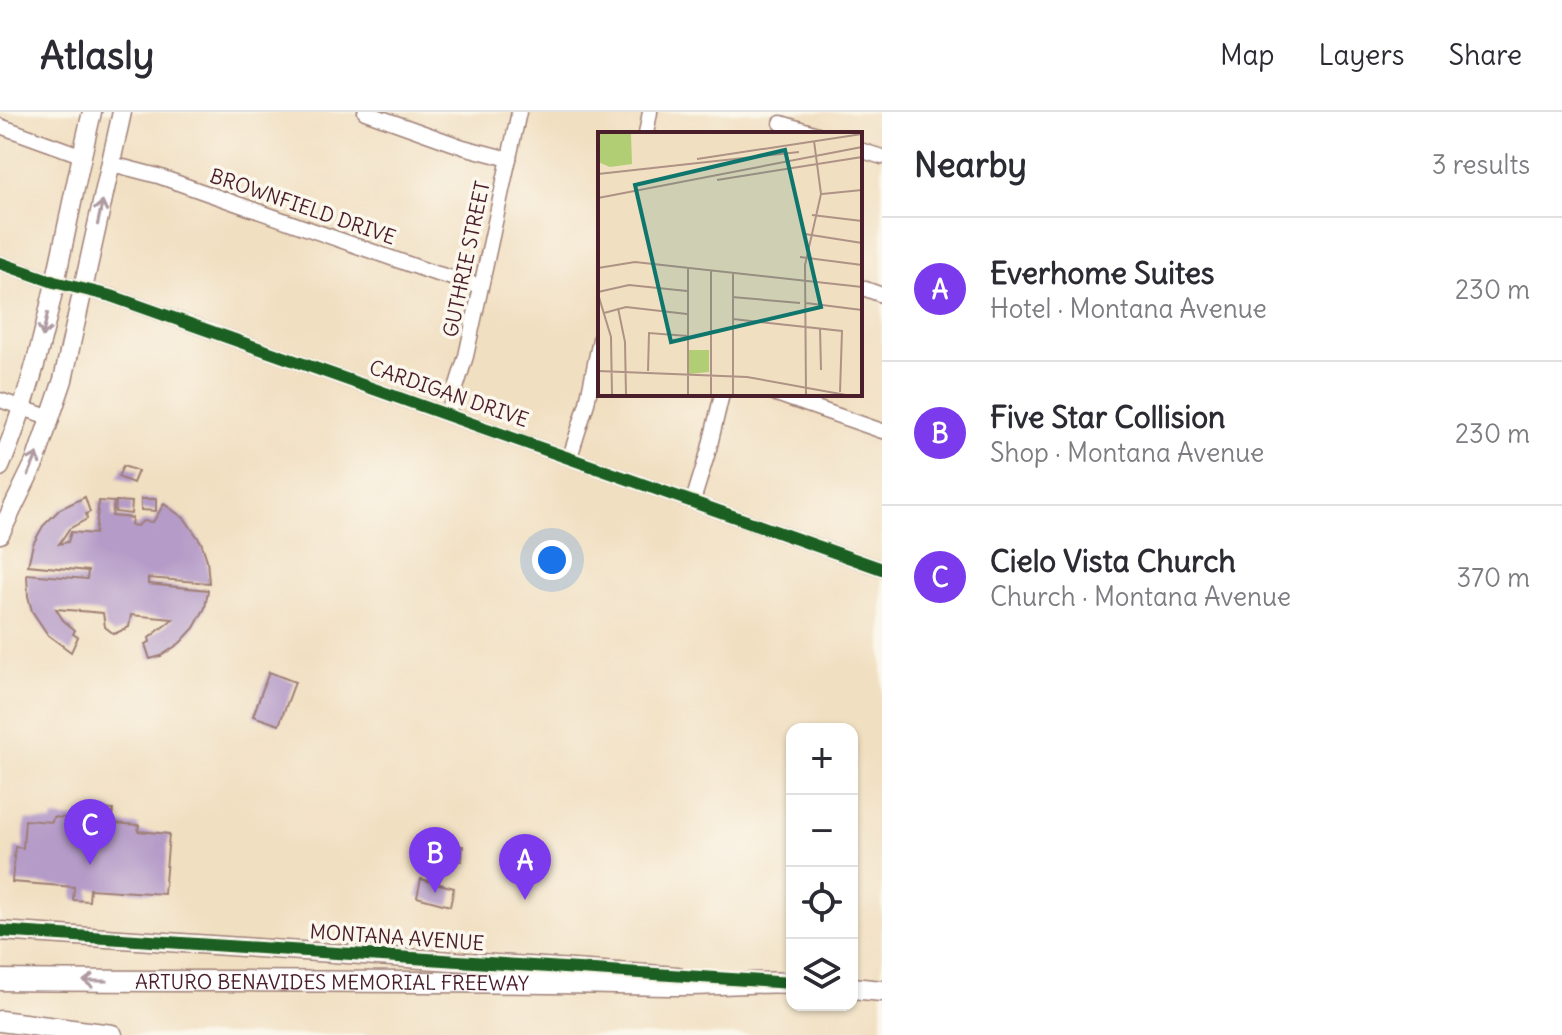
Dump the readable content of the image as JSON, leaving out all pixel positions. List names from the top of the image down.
{
  "streets": {
    "highway": ["MONTANA AVENUE", "ARTURO BENAVIDES MEMORIAL FREEWAY"],
    "street": ["BROWNFIELD DRIVE", "GUTHRIE STREET", "CARDIGAN DRIVE"]
  },
  "crossings": [
    ["BROWNFIELD DRIVE", "GUTHRIE STREET"],
    ["GUTHRIE STREET", "CARDIGAN DRIVE"],
    ["MONTANA AVENUE", "ARTURO BENAVIDES MEMORIAL FREEWAY"]
  ],
  "one_way": ["ARTURO BENAVIDES MEMORIAL FREEWAY"],
  "page": {
    "header": "Atlasly",
    "nav": ["Map", "Layers", "Share"],
    "heading": ["Nearby", "3 results"],
    "list": [
      {
        "mark": "A",
        "name": "Everhome Suites",
        "note": "Hotel · Montana Avenue",
        "value": "230 m"
      },
      {
        "mark": "B",
        "name": "Five Star Collision",
        "note": "Shop · Montana Avenue",
        "value": "230 m"
      },
      {
        "mark": "C",
        "name": "Cielo Vista Church",
        "note": "Church · Montana Avenue",
        "value": "370 m"
      }
    ],
    "map_buttons": ["+", "−"],
    "pins": ["C", "B", "A"]
  }
}
